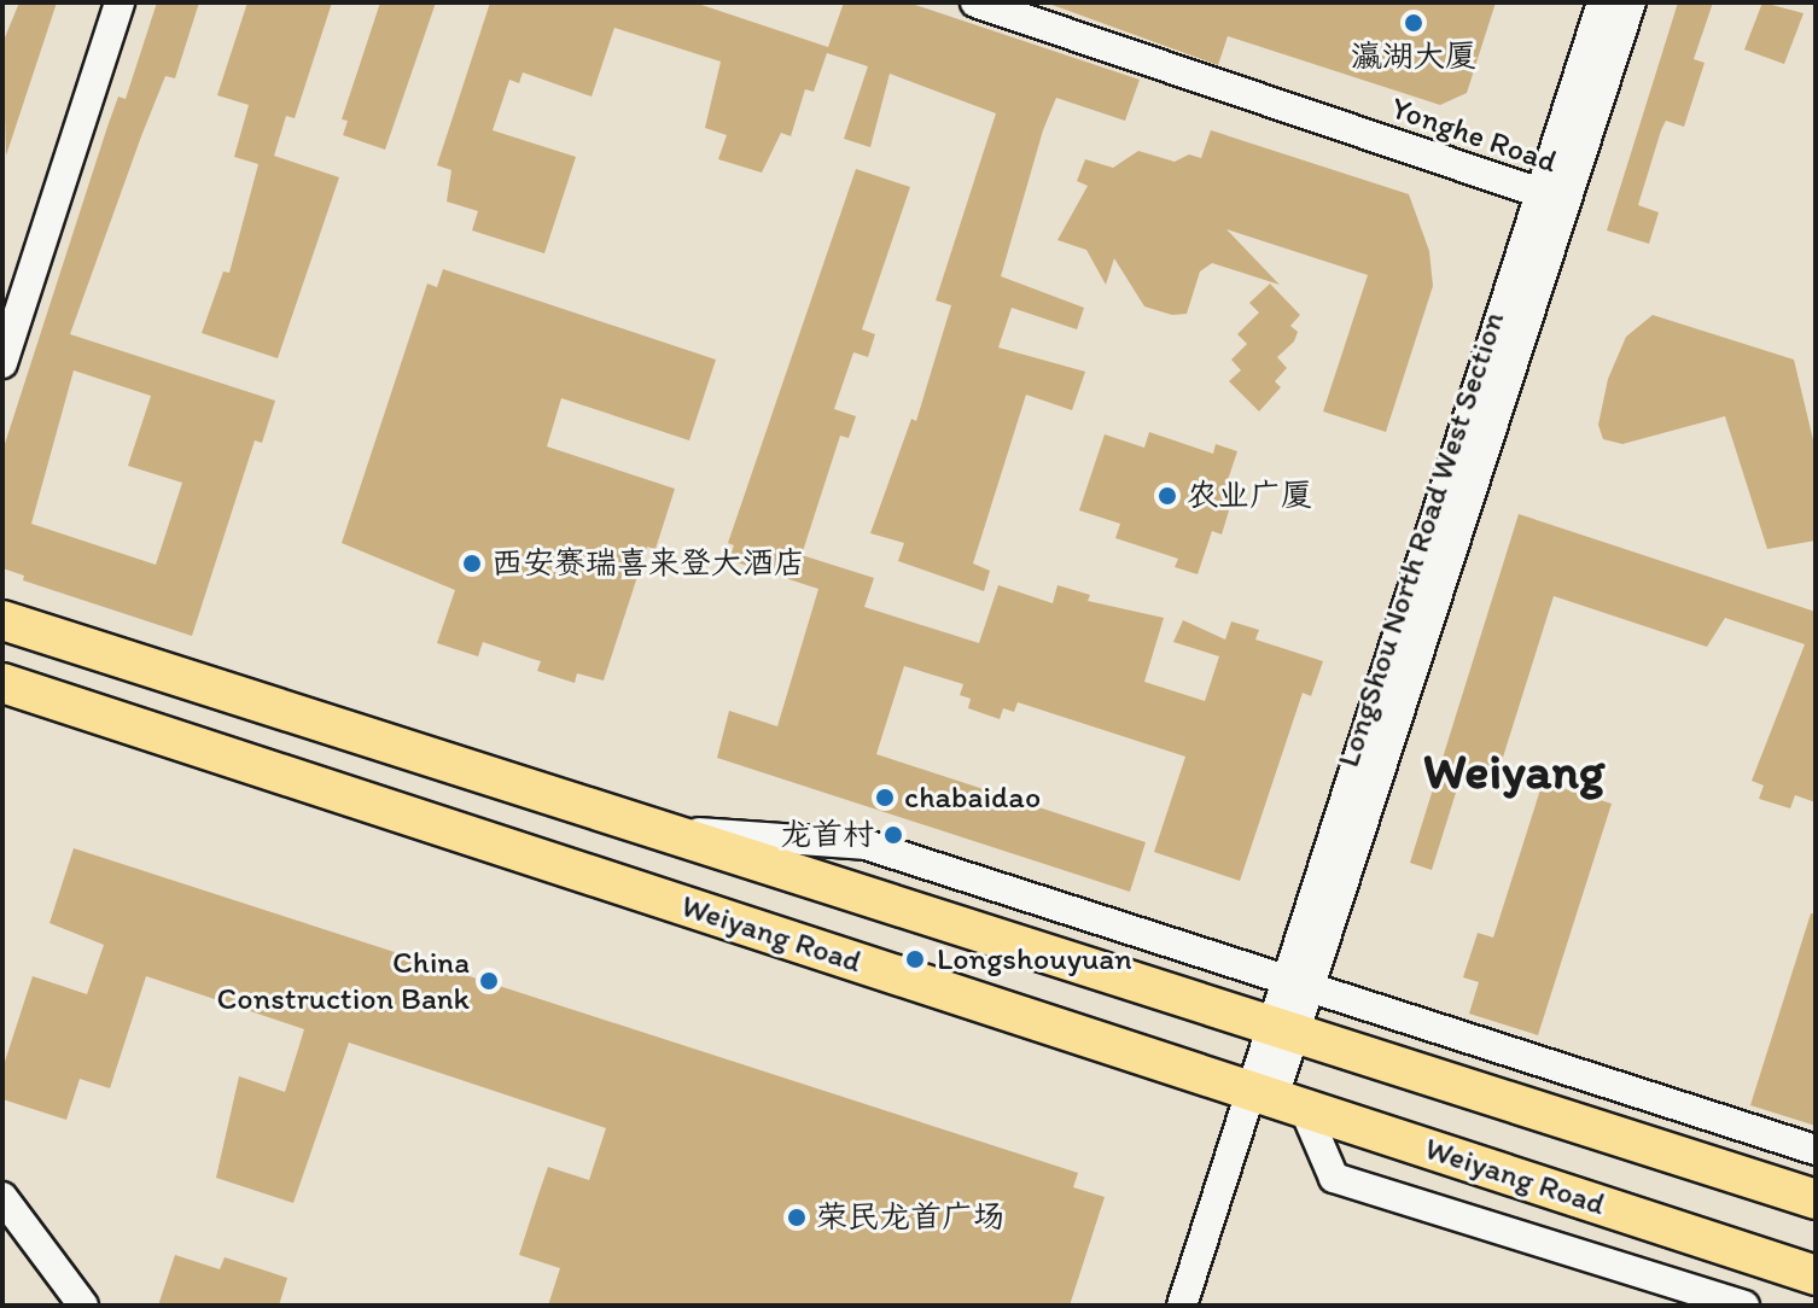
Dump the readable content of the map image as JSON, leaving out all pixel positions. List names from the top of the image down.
{
  "streets": {
    "main road": ["Weiyang Road"],
    "street": ["Yonghe Road", "LongShou North Road West Section"]
  },
  "crossings": [
    ["Yonghe Road", "LongShou North Road West Section"],
    ["LongShou North Road West Section", "Weiyang Road"]
  ],
  "districts": ["Weiyang"],
  "places": [
    "瀛湖大厦",
    "农业广厦",
    "西安赛瑞喜来登大酒店",
    "chabaidao",
    "龙首村",
    "Longshouyuan",
    "China Construction Bank",
    "荣民龙首广场"
  ]
}
